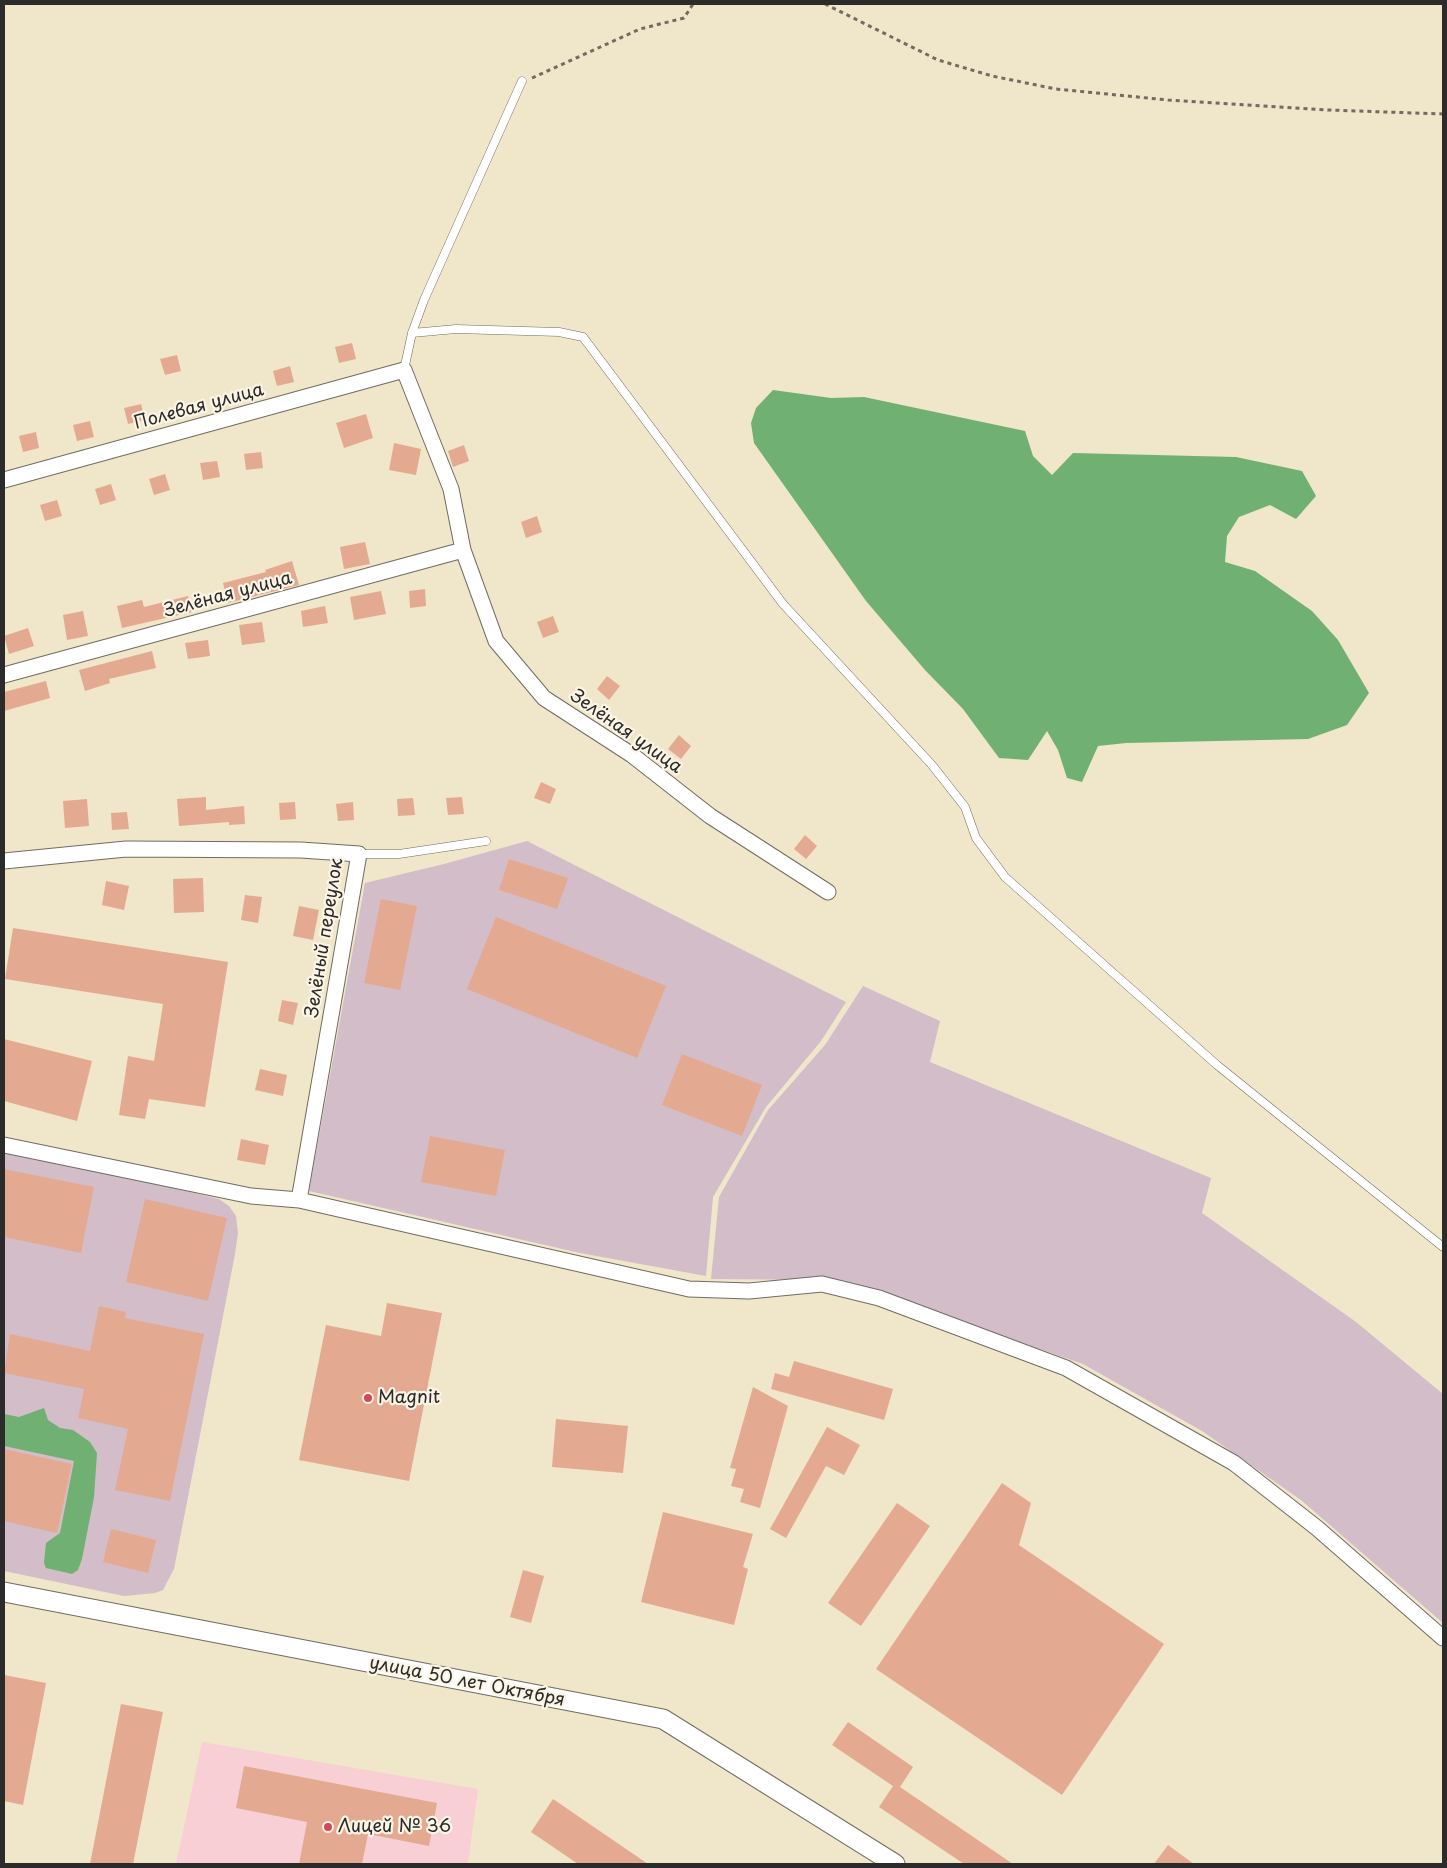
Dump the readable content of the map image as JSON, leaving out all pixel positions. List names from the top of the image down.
{
  "streets": {
    "street": [
      "Полевая улица",
      "Зелёная улица",
      "Зелёный переулок",
      "улица 50 лет Октября"
    ]
  },
  "crossings": [
    ["Полевая улица", "Зелёная улица"]
  ],
  "places": ["Magnit", "Лицей № 36"]
}
